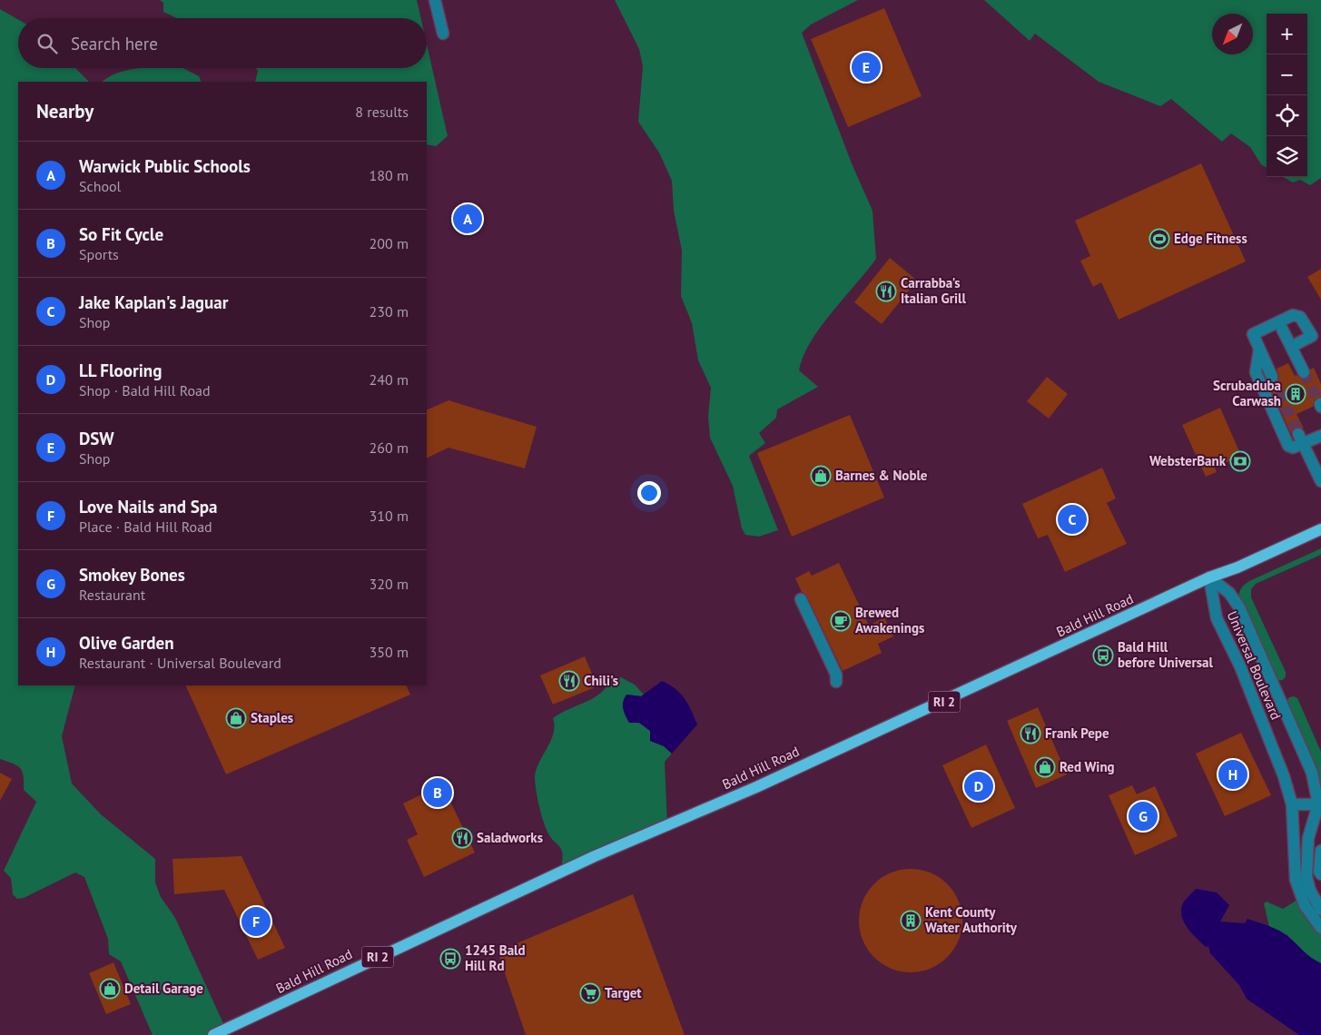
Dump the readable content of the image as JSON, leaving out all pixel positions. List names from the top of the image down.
{
  "streets": {
    "main road": ["Bald Hill Road", "RI 2"],
    "street": ["Universal Boulevard"]
  },
  "crossings": [
    ["Bald Hill Road", "Universal Boulevard"]
  ],
  "places": {
    "sports": ["Edge Fitness"],
    "restaurant": [
      "Carrabba's Italian Grill",
      "Chili's",
      "Frank Pepe",
      "Saladworks"
    ],
    "building": ["Scrubaduba Carwash", "Kent County Water Authority"],
    "bank": ["WebsterBank"],
    "shop": [
      "Barnes & Noble",
      "Staples",
      "Red Wing",
      "Detail Garage"
    ],
    "cafe": ["Brewed Awakenings"],
    "bus stop": ["Bald Hill before Universal", "1245 Bald Hill Rd"],
    "supermarket": ["Target"]
  },
  "north": "bottom left",
  "page": {
    "map_buttons": ["+", "−"],
    "search": "Search here",
    "pins": [
      "E",
      "A",
      "C",
      "H",
      "D",
      "B",
      "G",
      "F"
    ],
    "heading": ["Nearby", "8 results"],
    "list": [
      {
        "mark": "A",
        "name": "Warwick Public Schools",
        "note": "School",
        "value": "180 m"
      },
      {
        "mark": "B",
        "name": "So Fit Cycle",
        "note": "Sports",
        "value": "200 m"
      },
      {
        "mark": "C",
        "name": "Jake Kaplan's Jaguar",
        "note": "Shop",
        "value": "230 m"
      },
      {
        "mark": "D",
        "name": "LL Flooring",
        "note": "Shop · Bald Hill Road",
        "value": "240 m"
      },
      {
        "mark": "E",
        "name": "DSW",
        "note": "Shop",
        "value": "260 m"
      },
      {
        "mark": "F",
        "name": "Love Nails and Spa",
        "note": "Place · Bald Hill Road",
        "value": "310 m"
      },
      {
        "mark": "G",
        "name": "Smokey Bones",
        "note": "Restaurant",
        "value": "320 m"
      },
      {
        "mark": "H",
        "name": "Olive Garden",
        "note": "Restaurant · Universal Boulevard",
        "value": "350 m"
      }
    ]
  }
}
